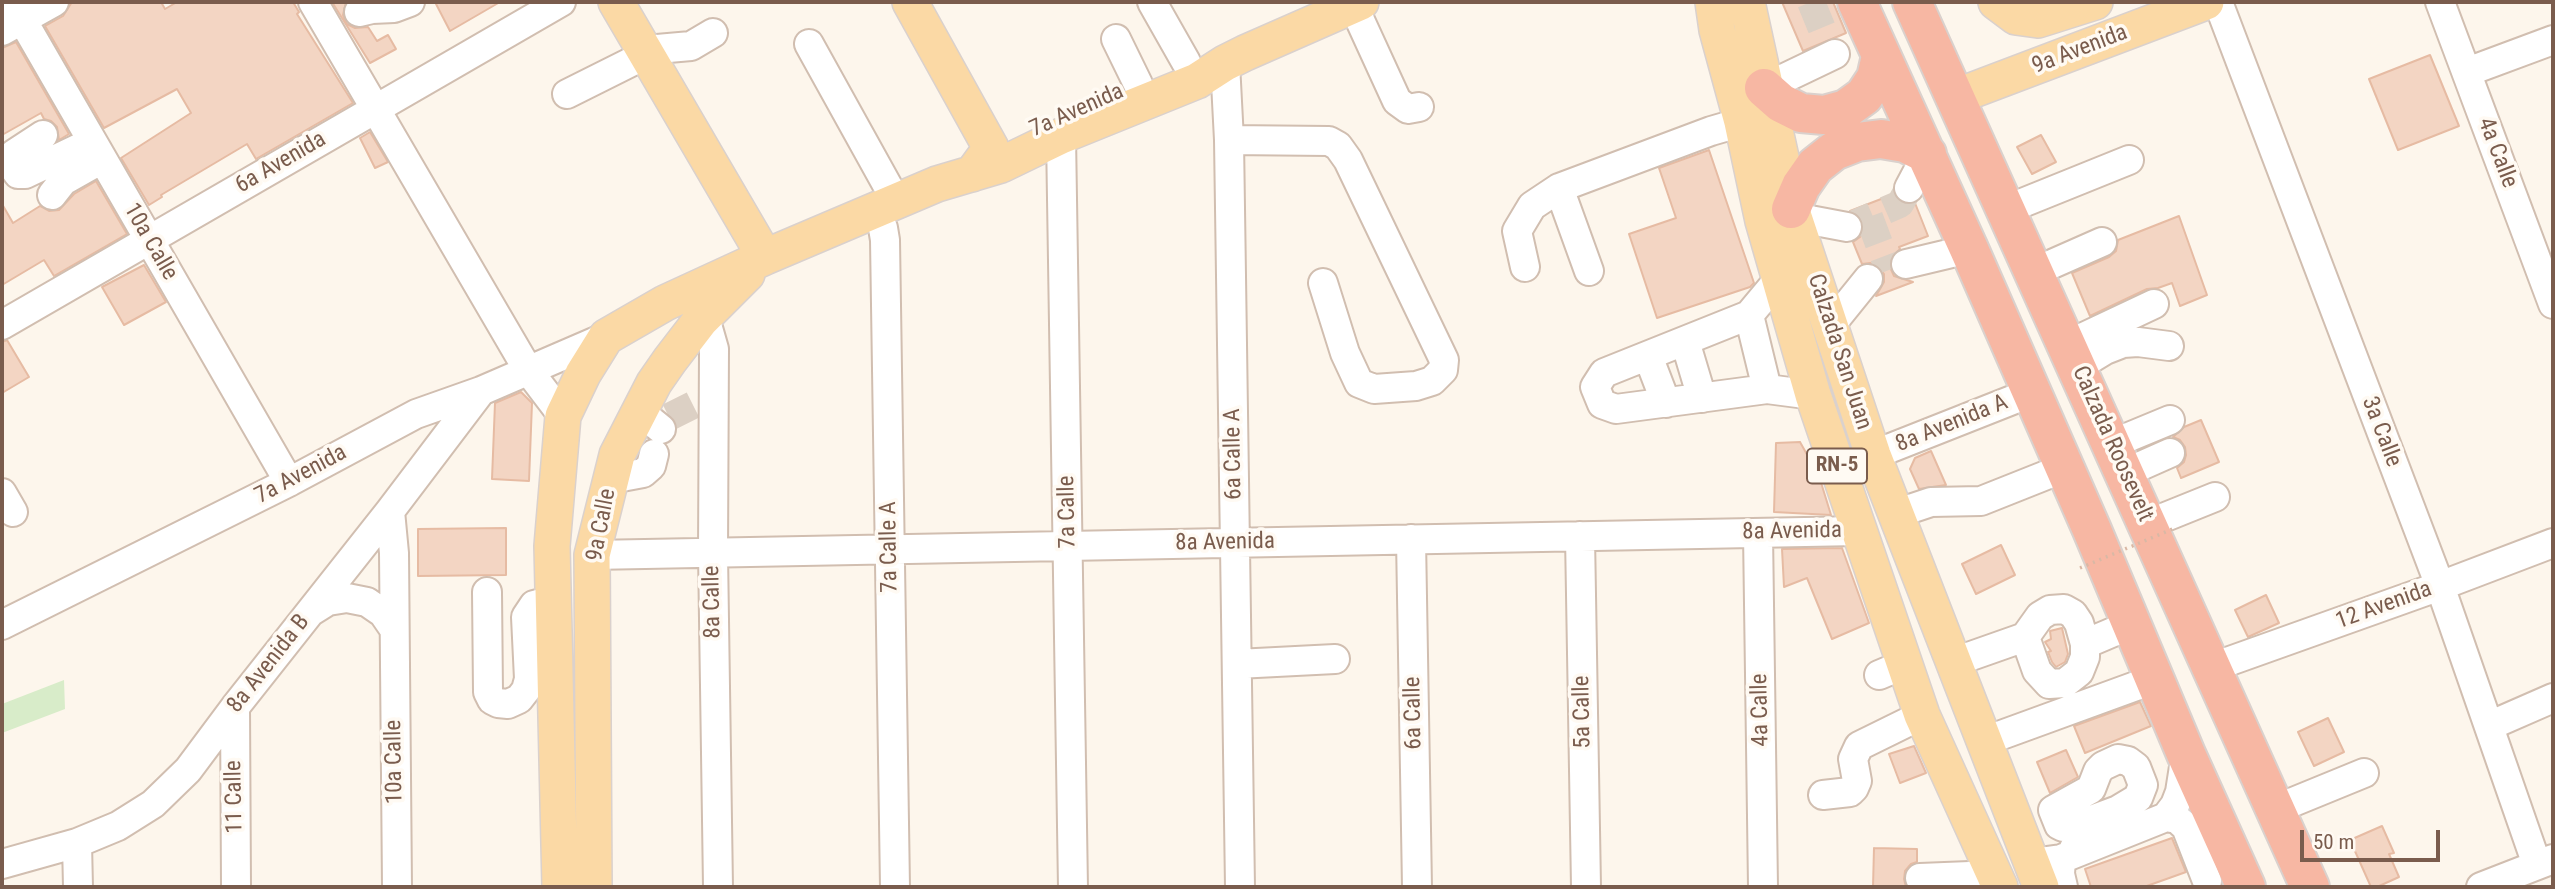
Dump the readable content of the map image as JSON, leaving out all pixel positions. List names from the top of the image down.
{
  "streets": {
    "highway": ["Calzada Roosevelt"],
    "main road": [
      "9a Avenida",
      "7a Avenida",
      "Calzada San Juan",
      "RN-5",
      "9a Calle"
    ],
    "street": [
      "4a Calle",
      "6a Avenida",
      "10a Calle",
      "8a Avenida A",
      "3a Calle",
      "6a Calle A",
      "7a Calle",
      "8a Avenida",
      "7a Calle A",
      "8a Calle",
      "12 Avenida",
      "8a Avenida B",
      "5a Calle",
      "6a Calle",
      "11 Calle"
    ]
  },
  "crossings": [
    ["9a Avenida", "Calzada Roosevelt"],
    ["7a Avenida", "10a Calle"],
    ["7a Avenida", "6a Calle A"],
    ["7a Avenida", "7a Calle"],
    ["7a Avenida", "9a Calle"],
    ["7a Avenida", "7a Calle A"],
    ["7a Avenida", "8a Avenida B"],
    ["4a Calle", "8a Avenida"],
    ["6a Avenida", "10a Calle"],
    ["10a Calle", "8a Avenida B"],
    ["Calzada San Juan", "8a Avenida A"],
    ["Calzada San Juan", "8a Avenida"],
    ["3a Calle", "12 Avenida"],
    ["Calzada Roosevelt", "12 Avenida"],
    ["6a Calle A", "8a Avenida"],
    ["7a Calle", "8a Avenida"],
    ["9a Calle", "8a Avenida"],
    ["9a Calle", "8a Calle"],
    ["8a Avenida", "7a Calle A"],
    ["8a Avenida", "8a Calle"],
    ["8a Avenida", "5a Calle"],
    ["8a Avenida", "6a Calle"],
    ["8a Avenida B", "11 Calle"]
  ],
  "scale_bar": "50 m"
}
